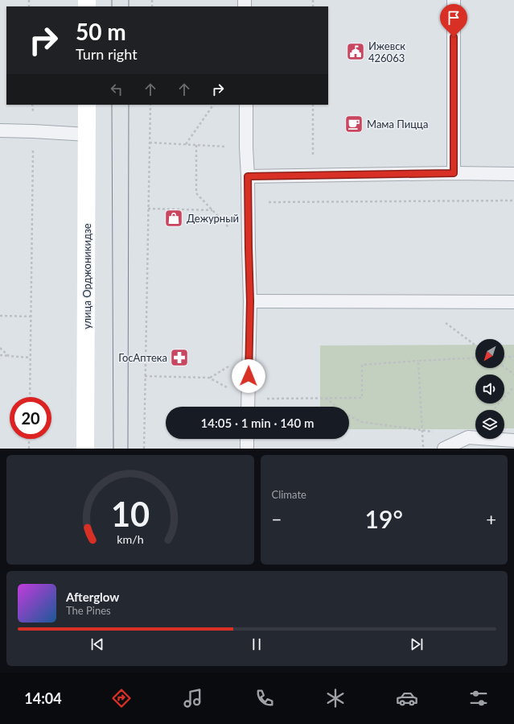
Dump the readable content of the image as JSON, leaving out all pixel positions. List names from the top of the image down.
{
  "streets": {
    "main road": ["улица Орджоникидзе"]
  },
  "places": {
    "public building": ["Ижевск 426063"],
    "cafe": ["Мама Пицца"],
    "shop": ["Дежурный"],
    "pharmacy": ["ГосАптека"]
  },
  "north": "bottom left",
  "page": {
    "turn": ["50 m", "Turn right"],
    "limit": "20",
    "trip": "14:05 · 1 min · 140 m",
    "tile": "Climate",
    "heat": ["−", "19°", "+"],
    "song": ["Afterglow", "The Pines"],
    "tabs": "14:04",
    "gauge": ["10", "km/h"]
  }
}
